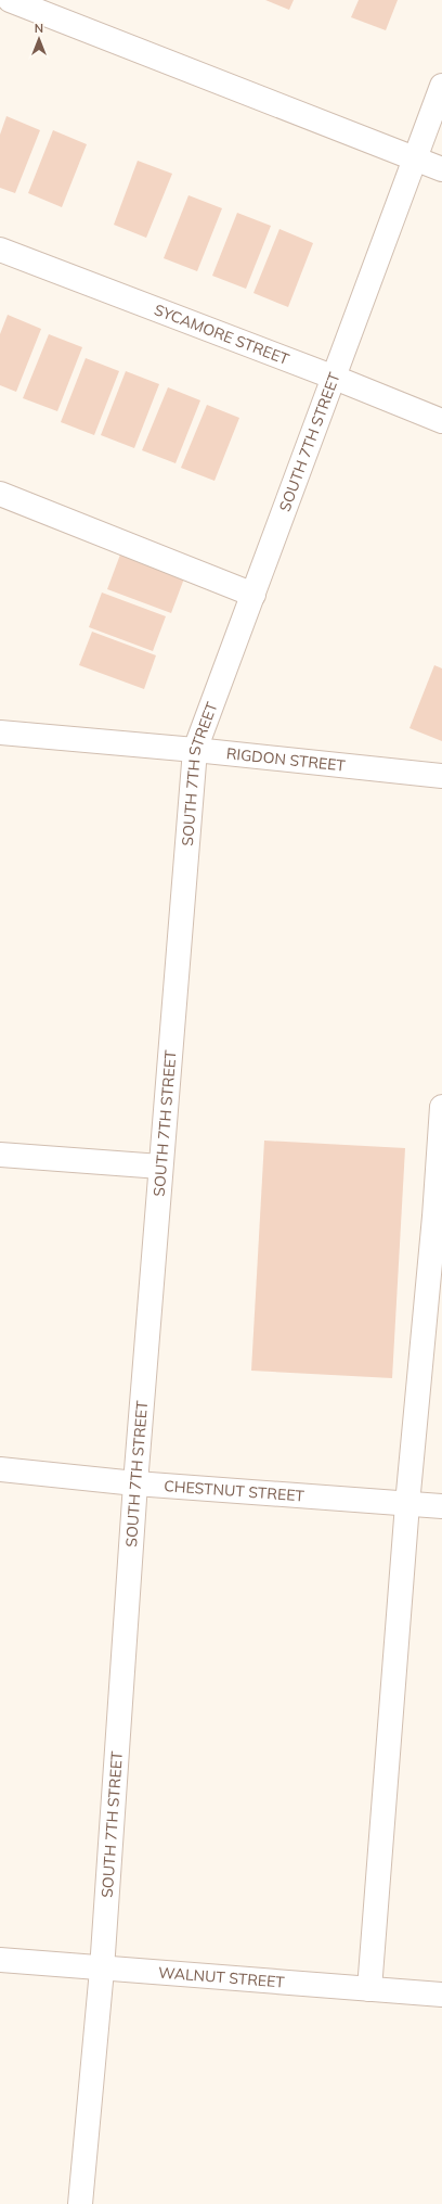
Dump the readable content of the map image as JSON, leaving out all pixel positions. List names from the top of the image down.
{
  "streets": {
    "street": [
      "SYCAMORE STREET",
      "SOUTH 7TH STREET",
      "RIGDON STREET",
      "CHESTNUT STREET",
      "WALNUT STREET"
    ]
  },
  "crossings": [
    ["SYCAMORE STREET", "SOUTH 7TH STREET"],
    ["SOUTH 7TH STREET", "RIGDON STREET"],
    ["SOUTH 7TH STREET", "CHESTNUT STREET"],
    ["SOUTH 7TH STREET", "WALNUT STREET"]
  ],
  "north": "top"
}
